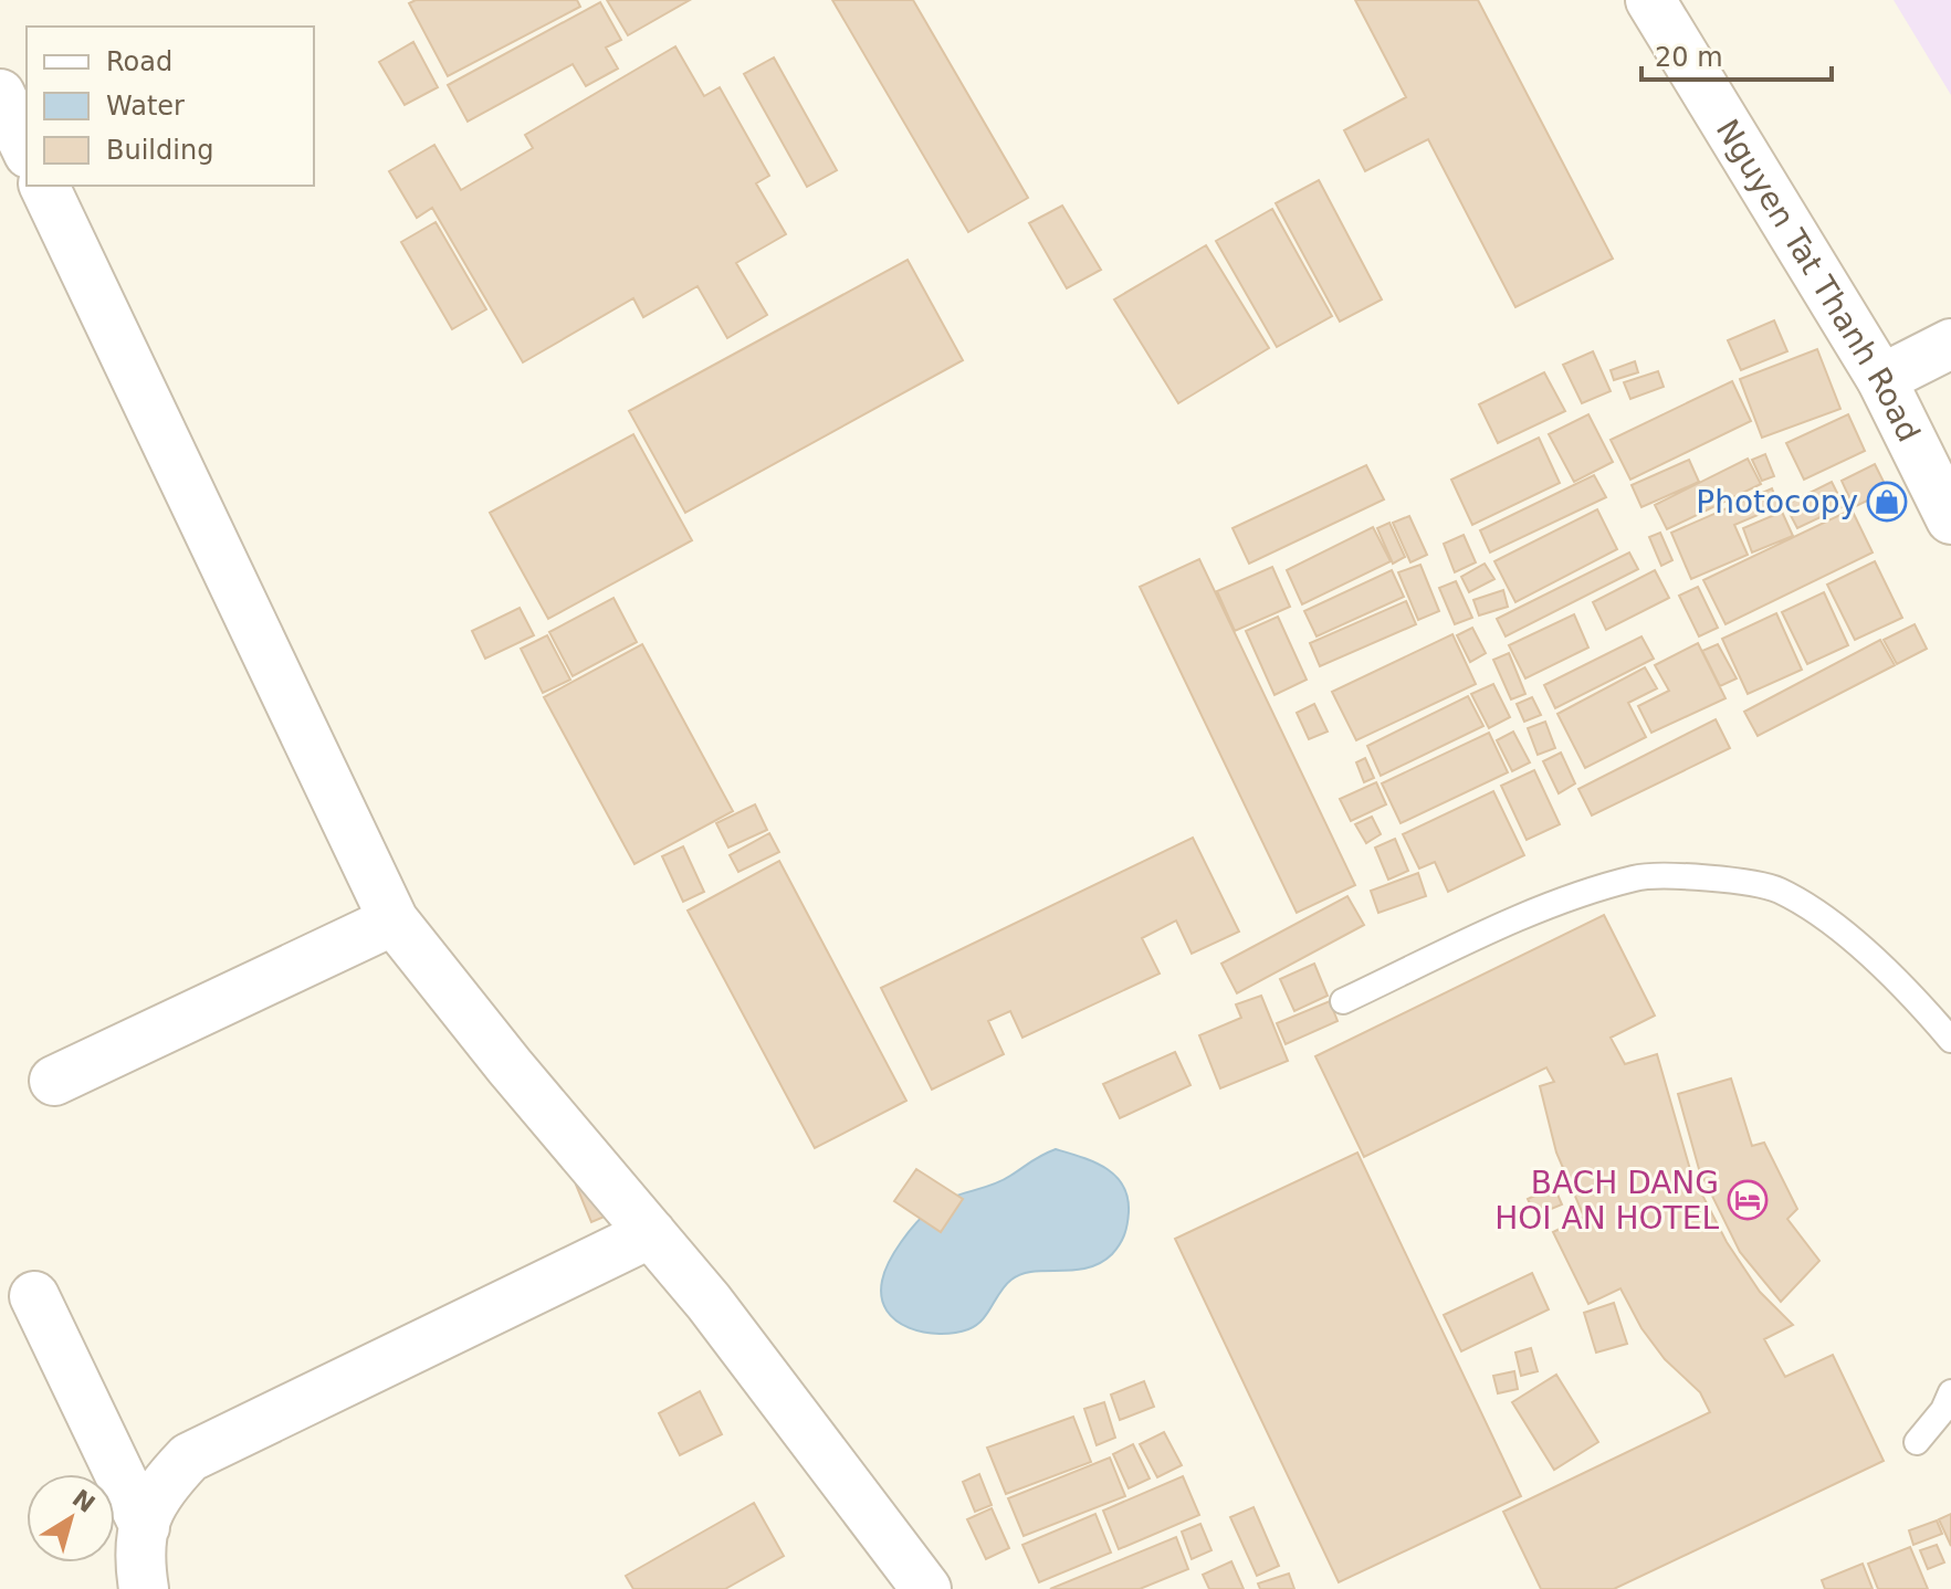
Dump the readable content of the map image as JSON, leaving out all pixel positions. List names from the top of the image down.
{
  "streets": {
    "street": ["Nguyen Tat Thanh Road"]
  },
  "places": {
    "shop": ["Photocopy"],
    "hotel": ["BACH DANG HOI AN HOTEL"]
  },
  "legend": ["Road", "Water", "Building"],
  "scale_bar": "20 m",
  "north": "top right"
}
